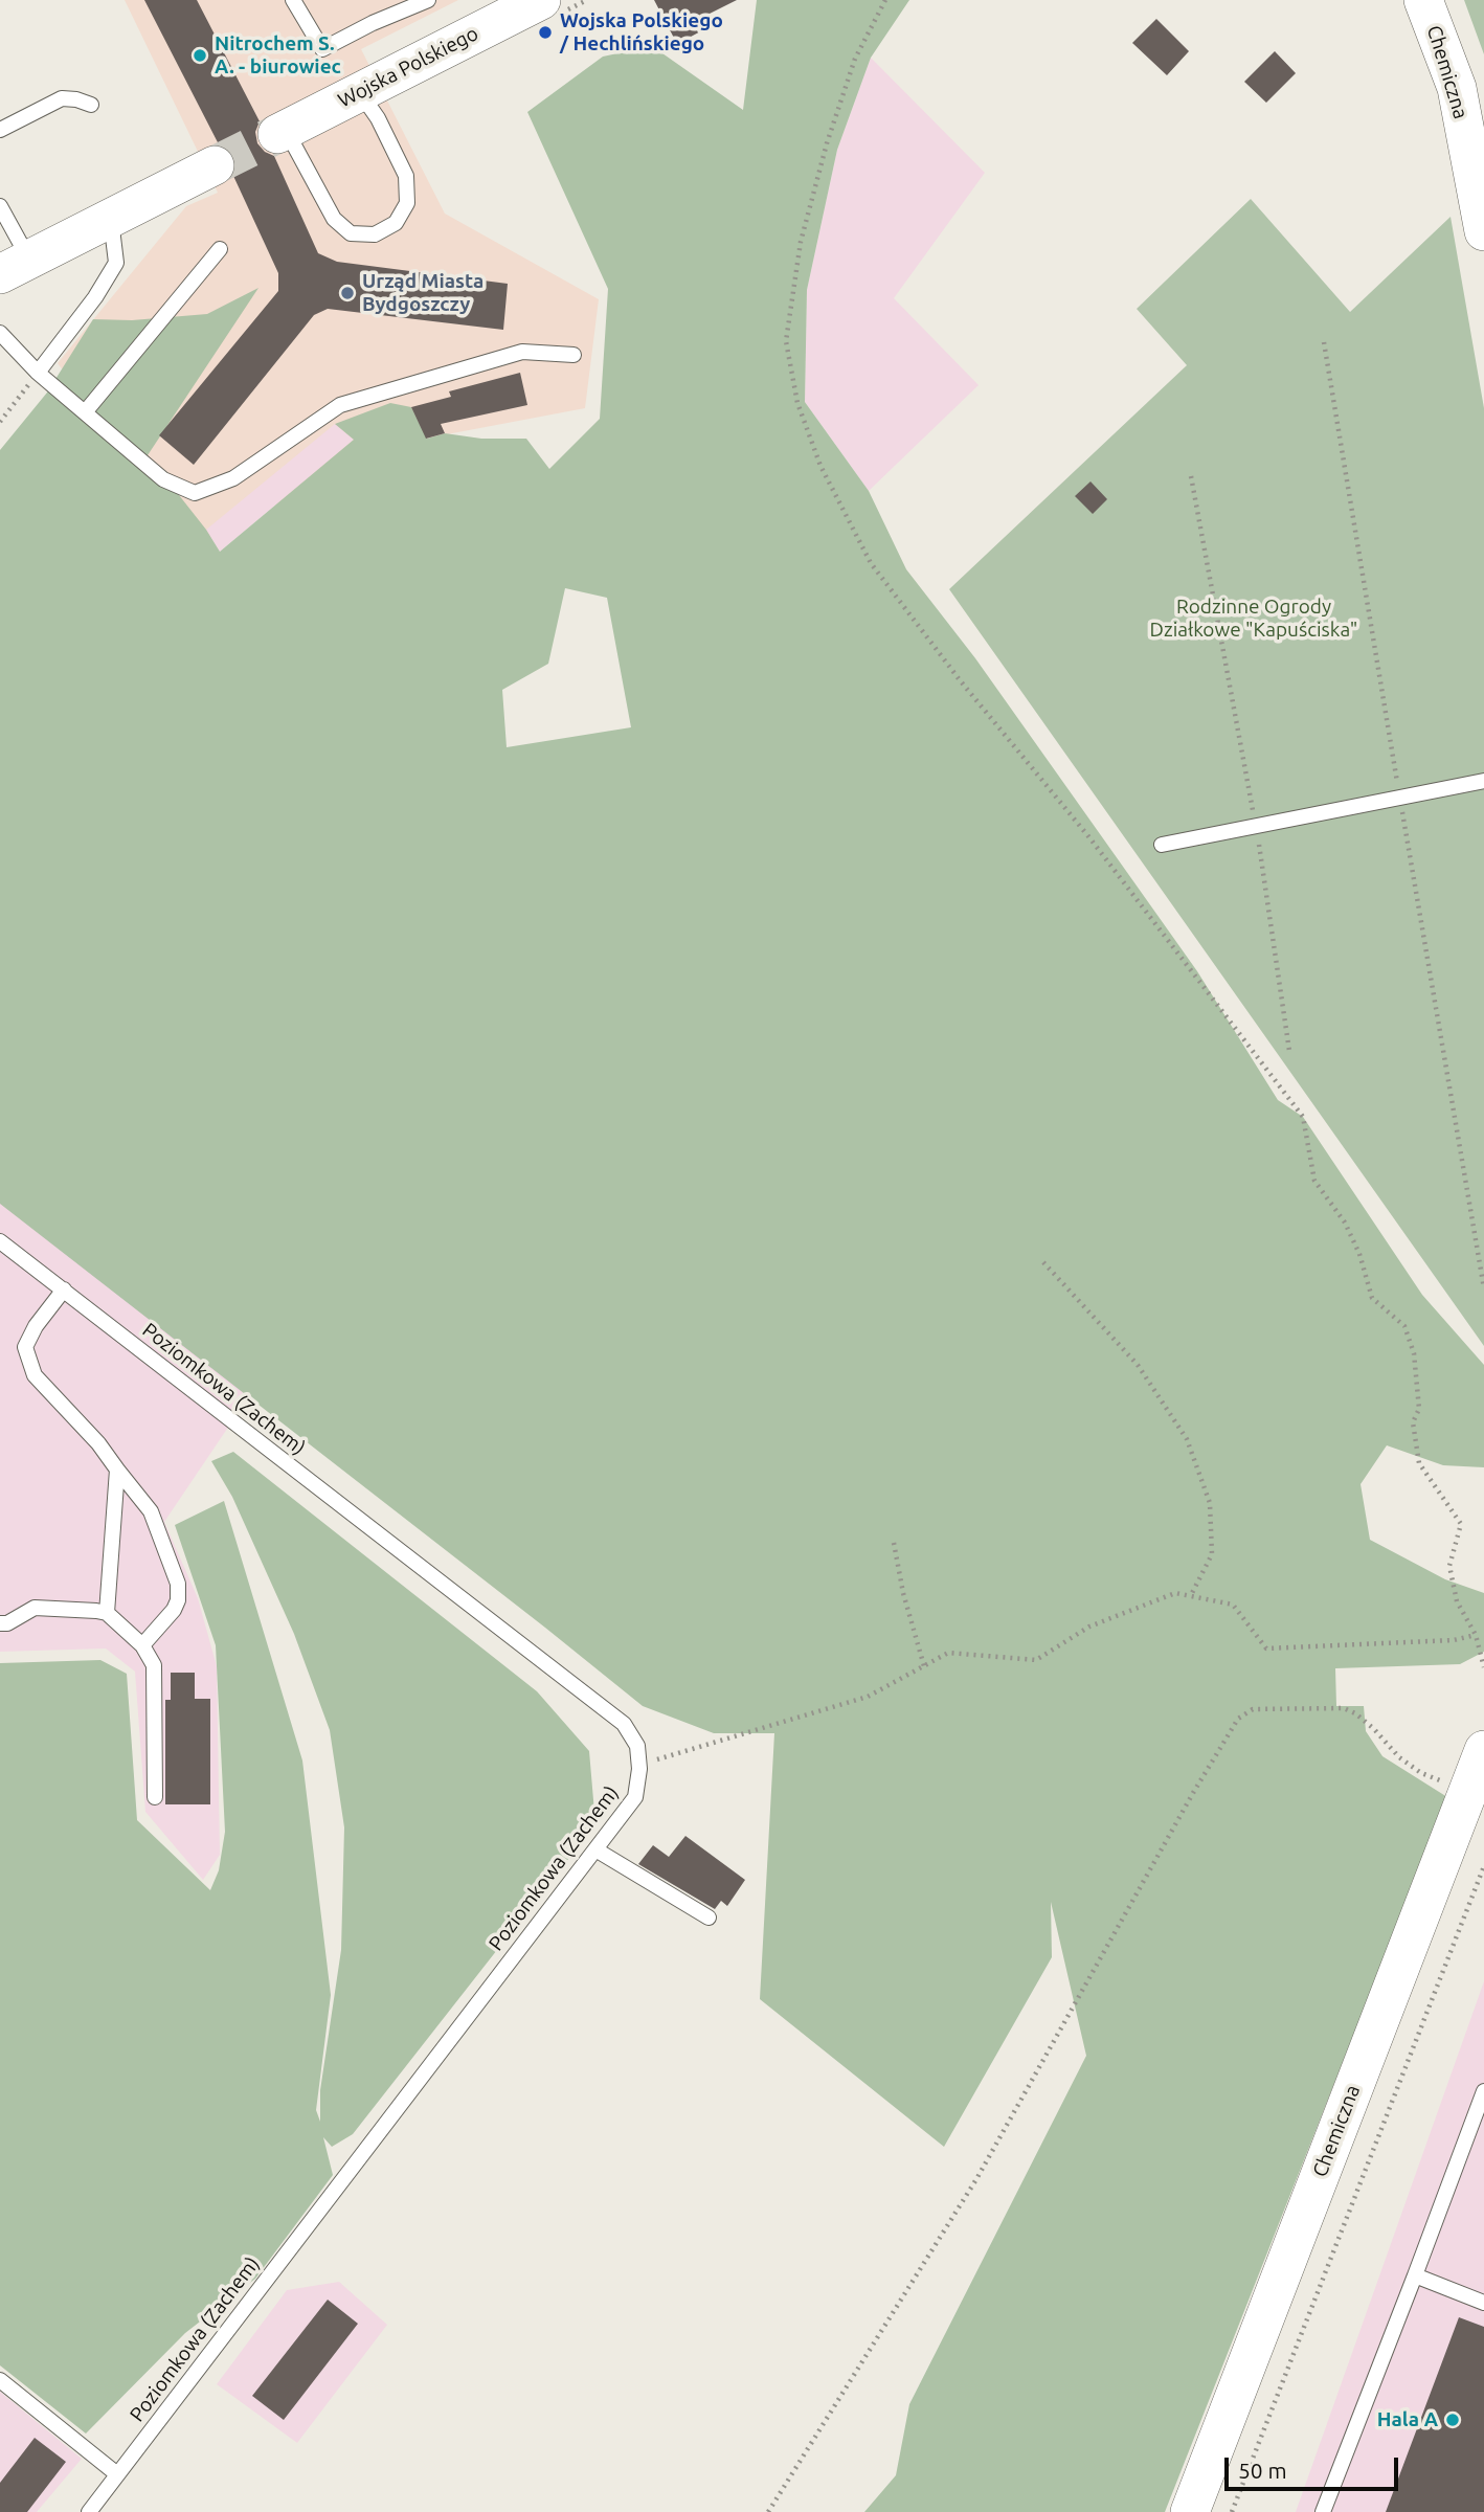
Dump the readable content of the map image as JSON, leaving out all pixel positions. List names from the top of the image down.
{
  "streets": {
    "street": ["Wojska Polskiego", "Chemiczna"],
    "lane": ["Poziomkowa (Zachem)"]
  },
  "parks": ["Rodzinne Ogrody Działkowe \"Kapuściska\""],
  "places": [
    "Wojska Polskiego / Hechlińskiego",
    "Nitrochem S. A. - biurowiec",
    "Urząd Miasta Bydgoszczy",
    "Hala A"
  ],
  "scale_bar": "50 m"
}
